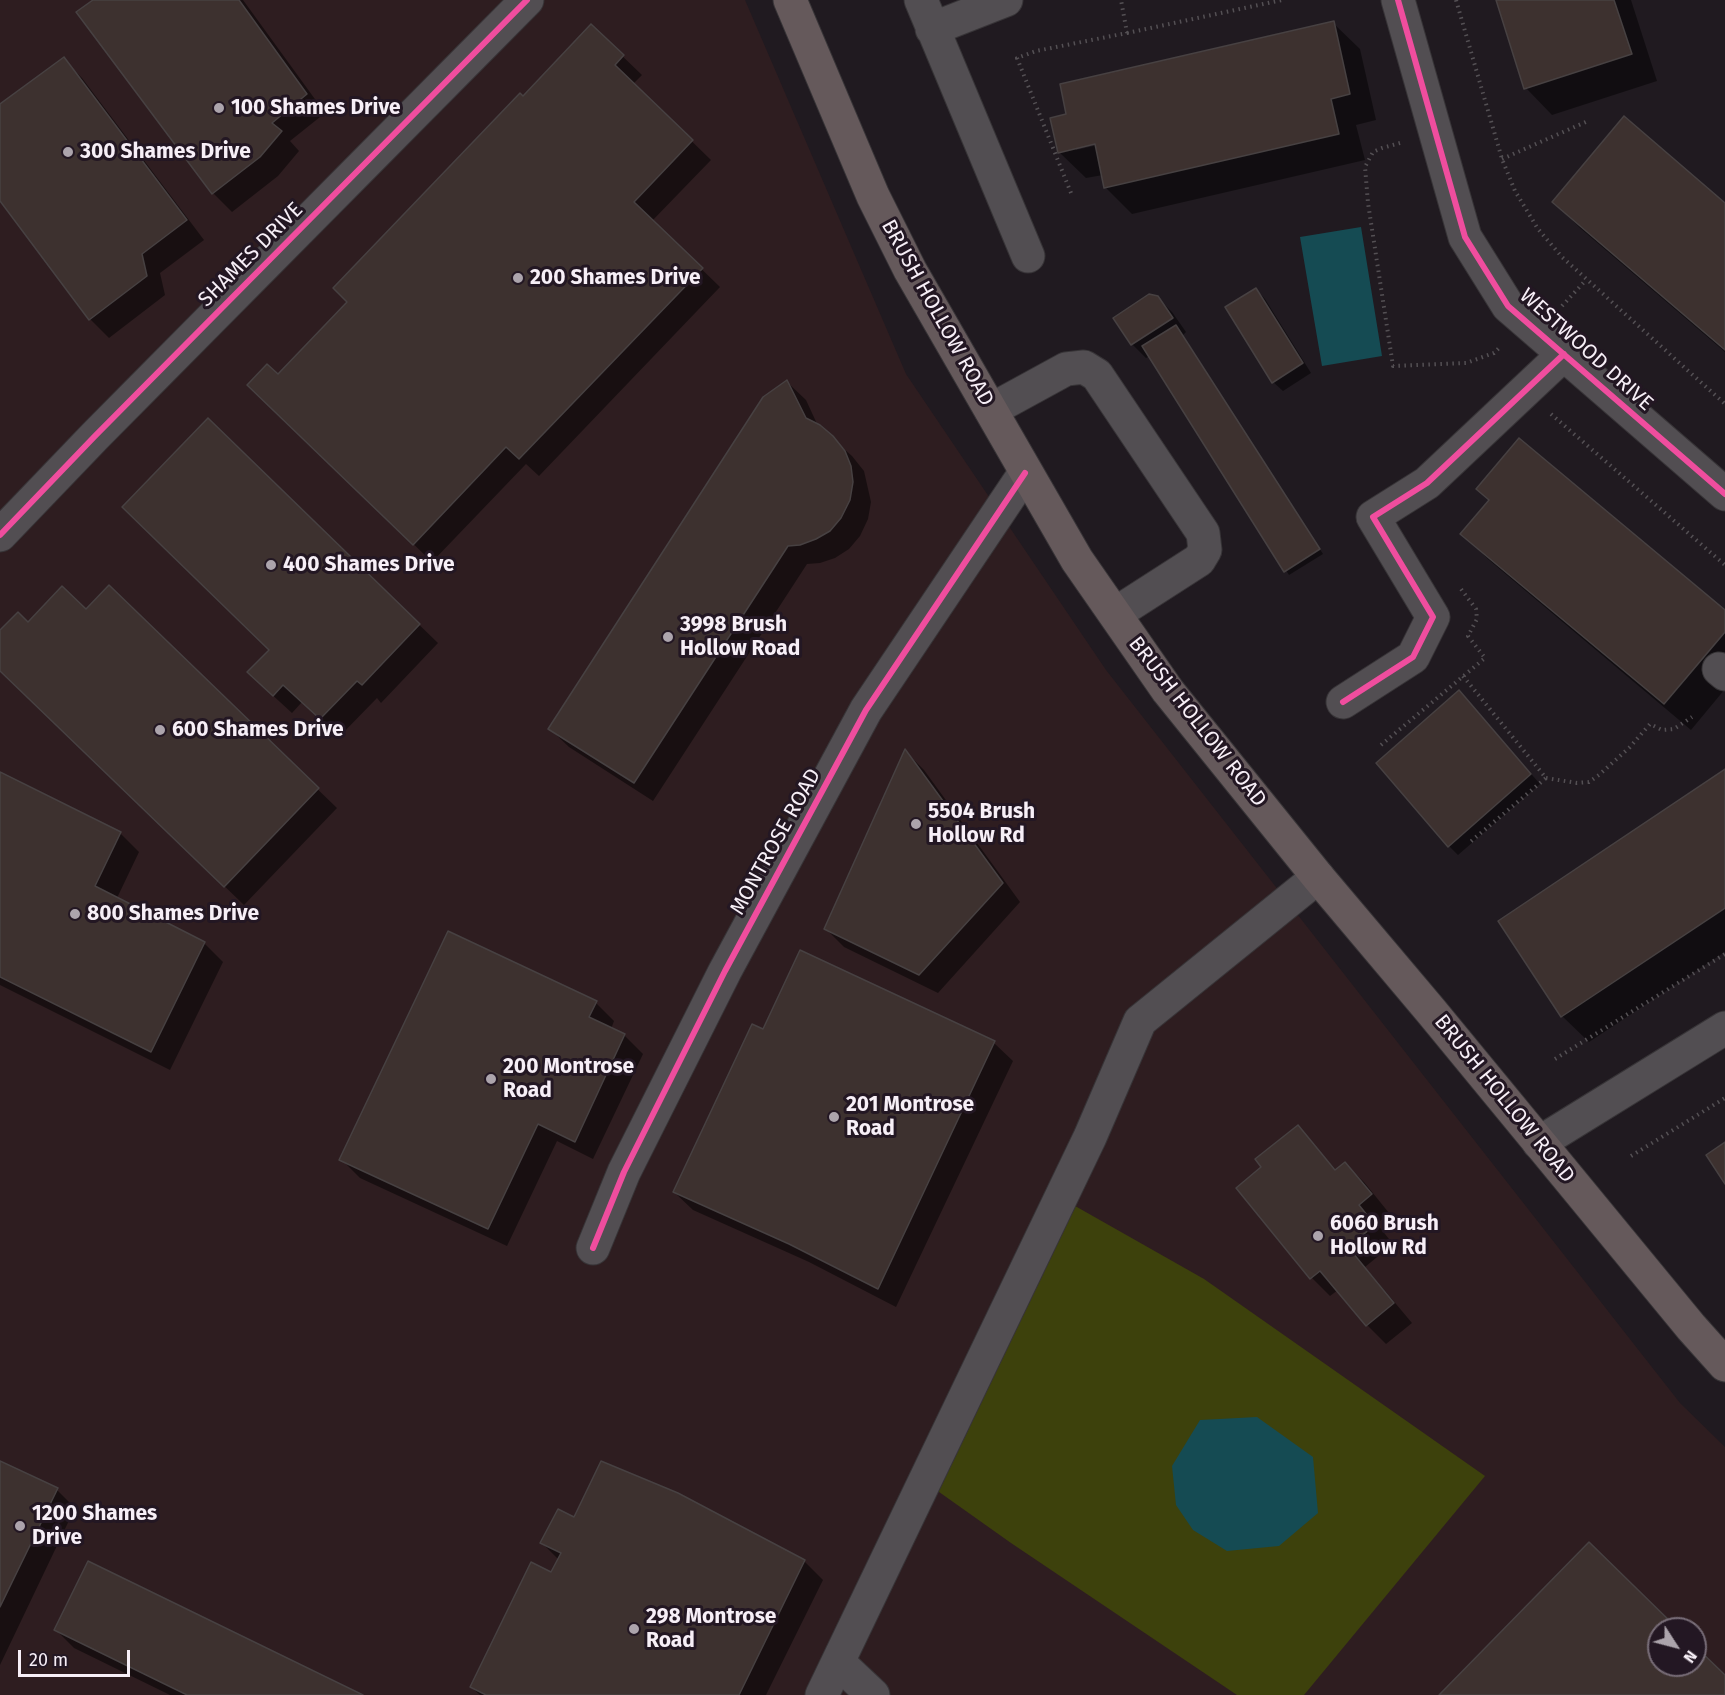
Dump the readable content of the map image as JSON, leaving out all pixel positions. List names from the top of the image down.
{
  "streets": {
    "main road": ["BRUSH HOLLOW ROAD"],
    "street": ["SHAMES DRIVE", "WESTWOOD DRIVE", "MONTROSE ROAD"]
  },
  "crossings": [
    ["BRUSH HOLLOW ROAD", "MONTROSE ROAD"]
  ],
  "places": [
    "100 Shames Drive",
    "300 Shames Drive",
    "200 Shames Drive",
    "400 Shames Drive",
    "3998 Brush Hollow Road",
    "600 Shames Drive",
    "5504 Brush Hollow Rd",
    "800 Shames Drive",
    "200 Montrose Road",
    "201 Montrose Road",
    "6060 Brush Hollow Rd",
    "1200 Shames Drive",
    "298 Montrose Road"
  ],
  "scale_bar": "20 m",
  "north": "bottom right"
}
